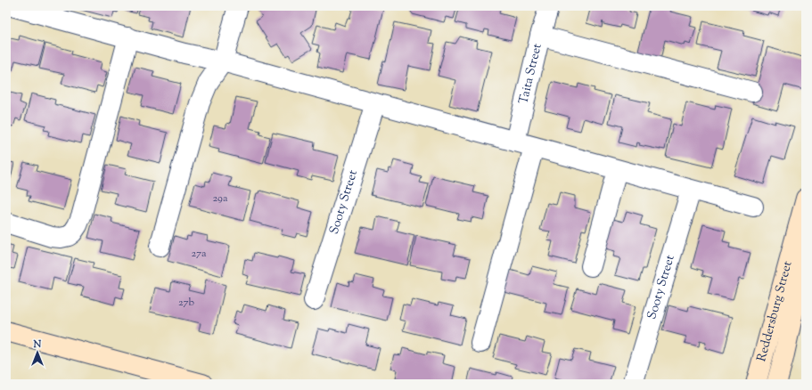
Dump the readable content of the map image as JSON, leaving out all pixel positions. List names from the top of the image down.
{
  "streets": {
    "street": ["Taita Street", "Sooty Street", "Reddersburg Street"]
  },
  "house_numbers": ["29a", "27a", "27b"],
  "north": "top"
}
